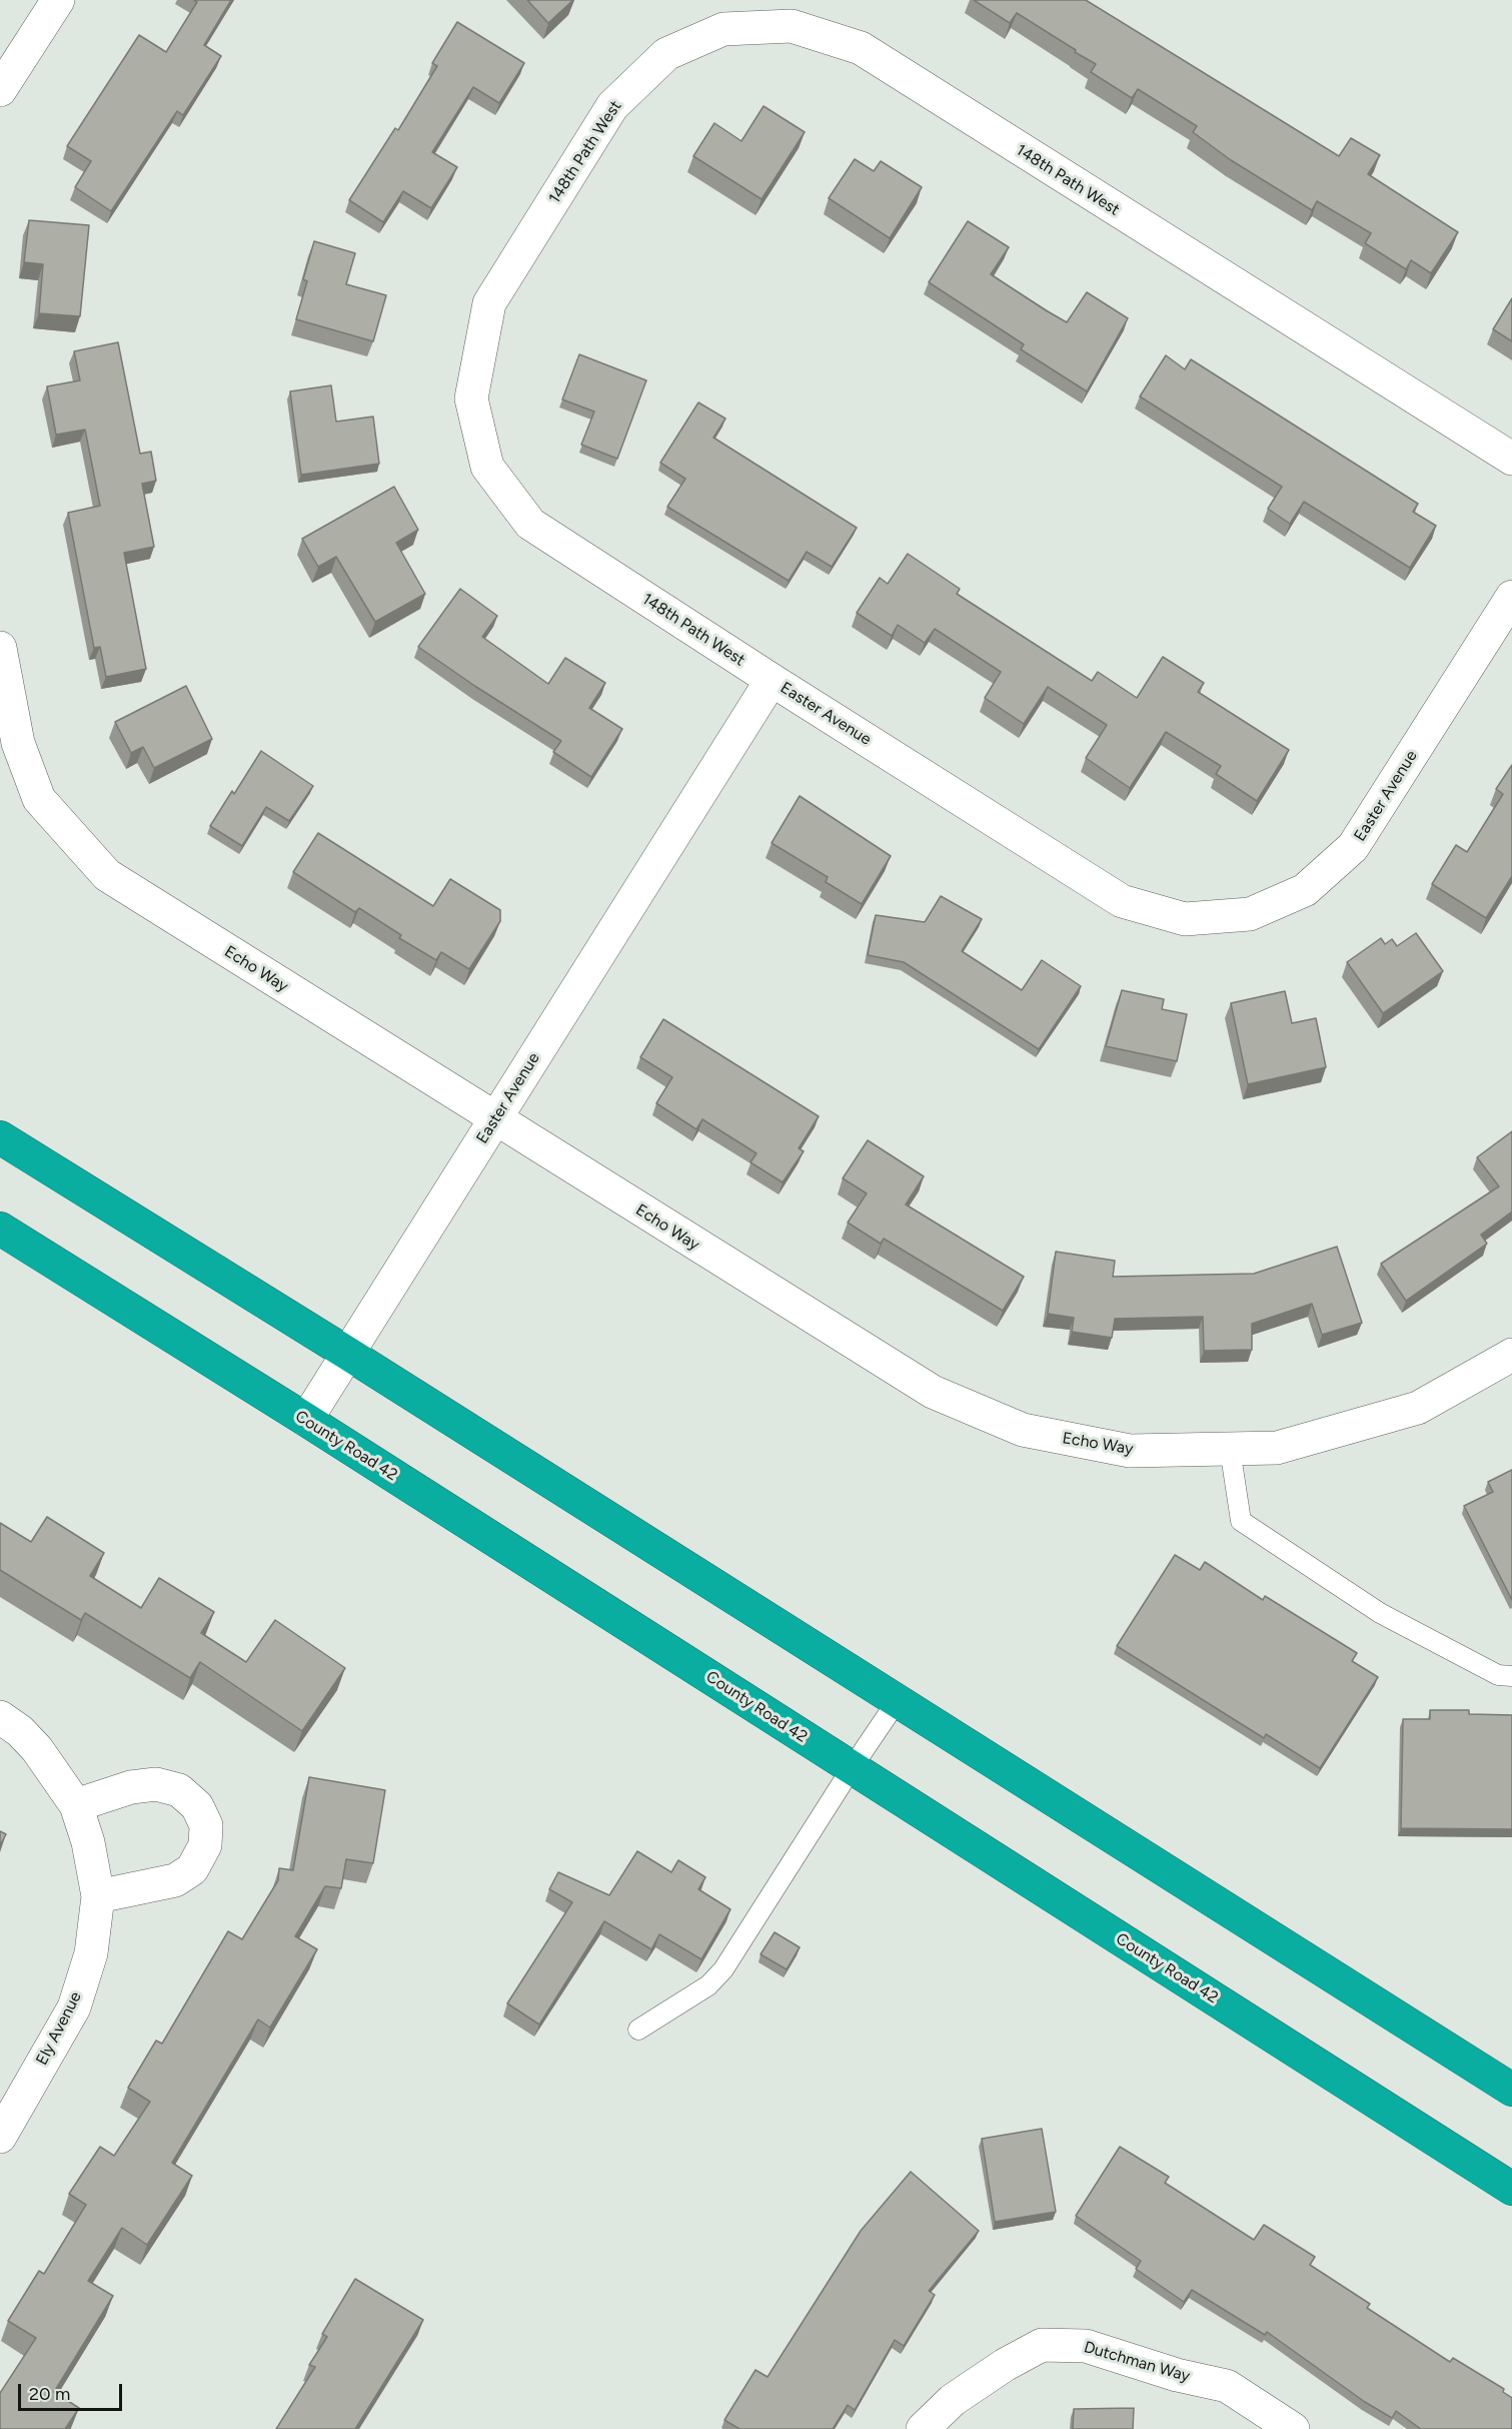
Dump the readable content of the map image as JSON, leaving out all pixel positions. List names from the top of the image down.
{
  "streets": {
    "highway": ["County Road 42"],
    "street": [
      "148th Path West",
      "Easter Avenue",
      "Echo Way",
      "Ely Avenue",
      "Dutchman Way"
    ]
  },
  "crossings": [
    ["148th Path West", "Easter Avenue"],
    ["Easter Avenue", "Echo Way"],
    ["Easter Avenue", "County Road 42"]
  ],
  "scale_bar": "20 m"
}
